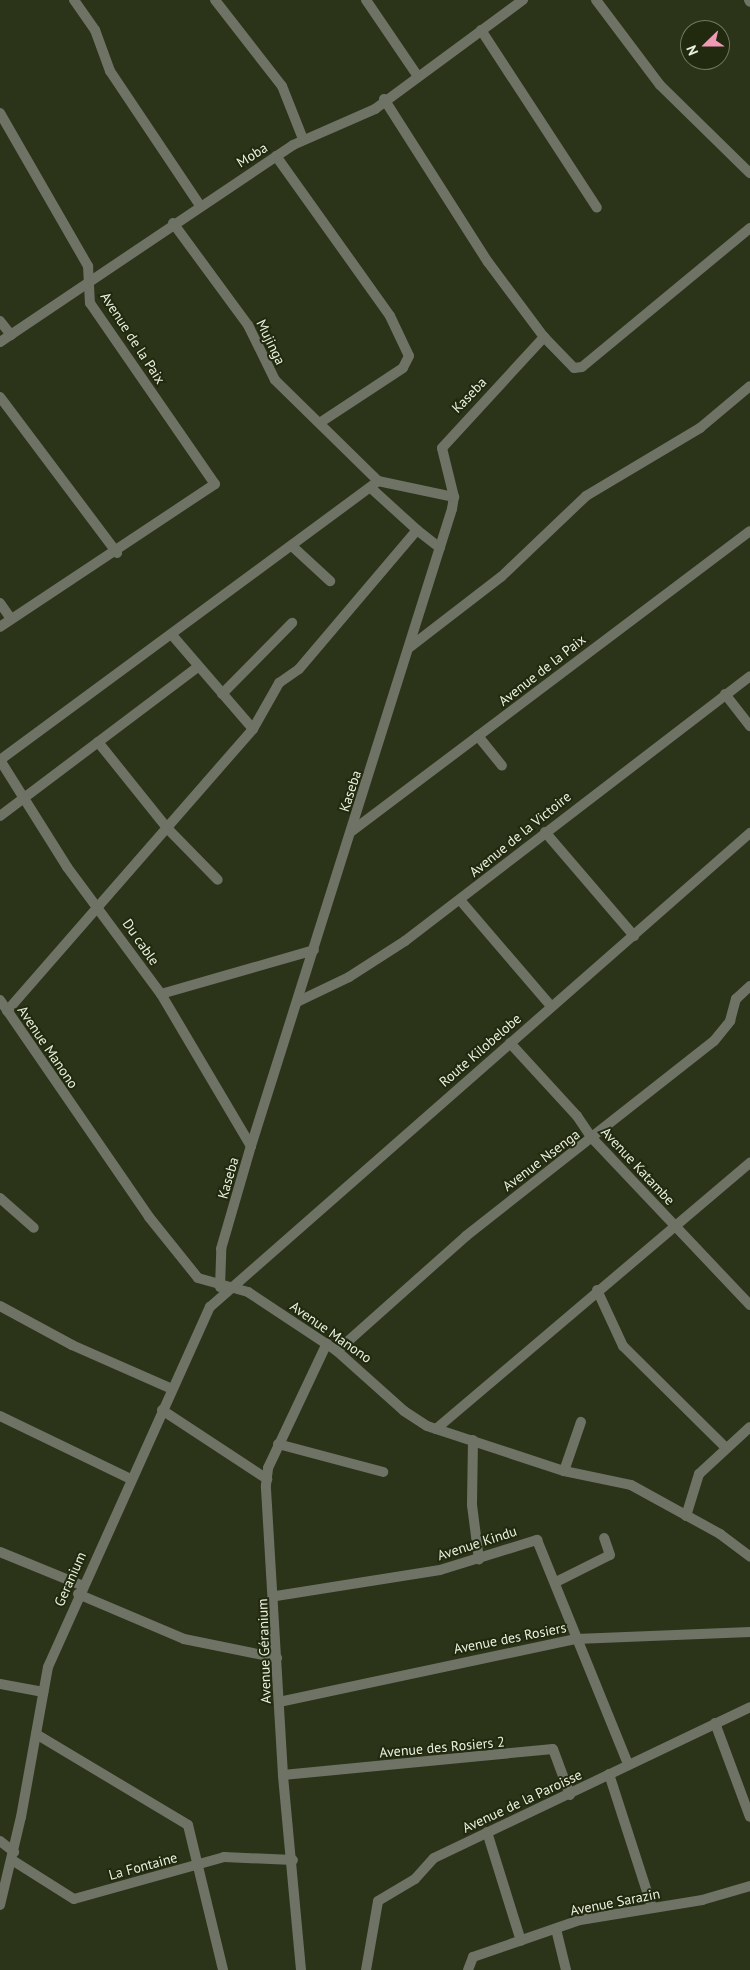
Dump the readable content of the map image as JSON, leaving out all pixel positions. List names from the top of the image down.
{
  "streets": {
    "street": [
      "Moba",
      "Avenue de la Paix",
      "Mujinga",
      "Kaseba",
      "Avenue de la Victoire",
      "Du cable",
      "Avenue Manono",
      "Route Kilobelobe",
      "Avenue Nsenga",
      "Avenue Katambe",
      "Avenue Kindu",
      "Geranium",
      "Avenue des Rosiers",
      "Avenue Géranium",
      "Avenue des Rosiers 2",
      "Avenue de la Paroisse",
      "La Fontaine",
      "Avenue Sarazin"
    ]
  },
  "crossings": [
    ["Moba", "Avenue de la Paix"],
    ["Moba", "Mujinga"],
    ["Avenue de la Paix", "Kaseba"],
    ["Mujinga", "Kaseba"],
    ["Kaseba", "Avenue de la Victoire"],
    ["Kaseba", "Du cable"],
    ["Kaseba", "Avenue Manono"],
    ["Kaseba", "Route Kilobelobe"],
    ["Kaseba", "Geranium"],
    ["Avenue Manono", "Route Kilobelobe"],
    ["Avenue Manono", "Avenue Nsenga"],
    ["Avenue Manono", "Geranium"],
    ["Avenue Manono", "Avenue Géranium"],
    ["Route Kilobelobe", "Avenue Katambe"],
    ["Route Kilobelobe", "Geranium"],
    ["Avenue Nsenga", "Avenue Katambe"],
    ["Avenue Kindu", "Avenue des Rosiers"],
    ["Avenue Kindu", "Avenue Géranium"],
    ["Avenue Kindu", "Avenue de la Paroisse"],
    ["Geranium", "La Fontaine"],
    ["Avenue des Rosiers", "Avenue Géranium"],
    ["Avenue Géranium", "Avenue des Rosiers 2"],
    ["Avenue Géranium", "La Fontaine"],
    ["Avenue des Rosiers 2", "Avenue de la Paroisse"]
  ],
  "north": "left"
}
